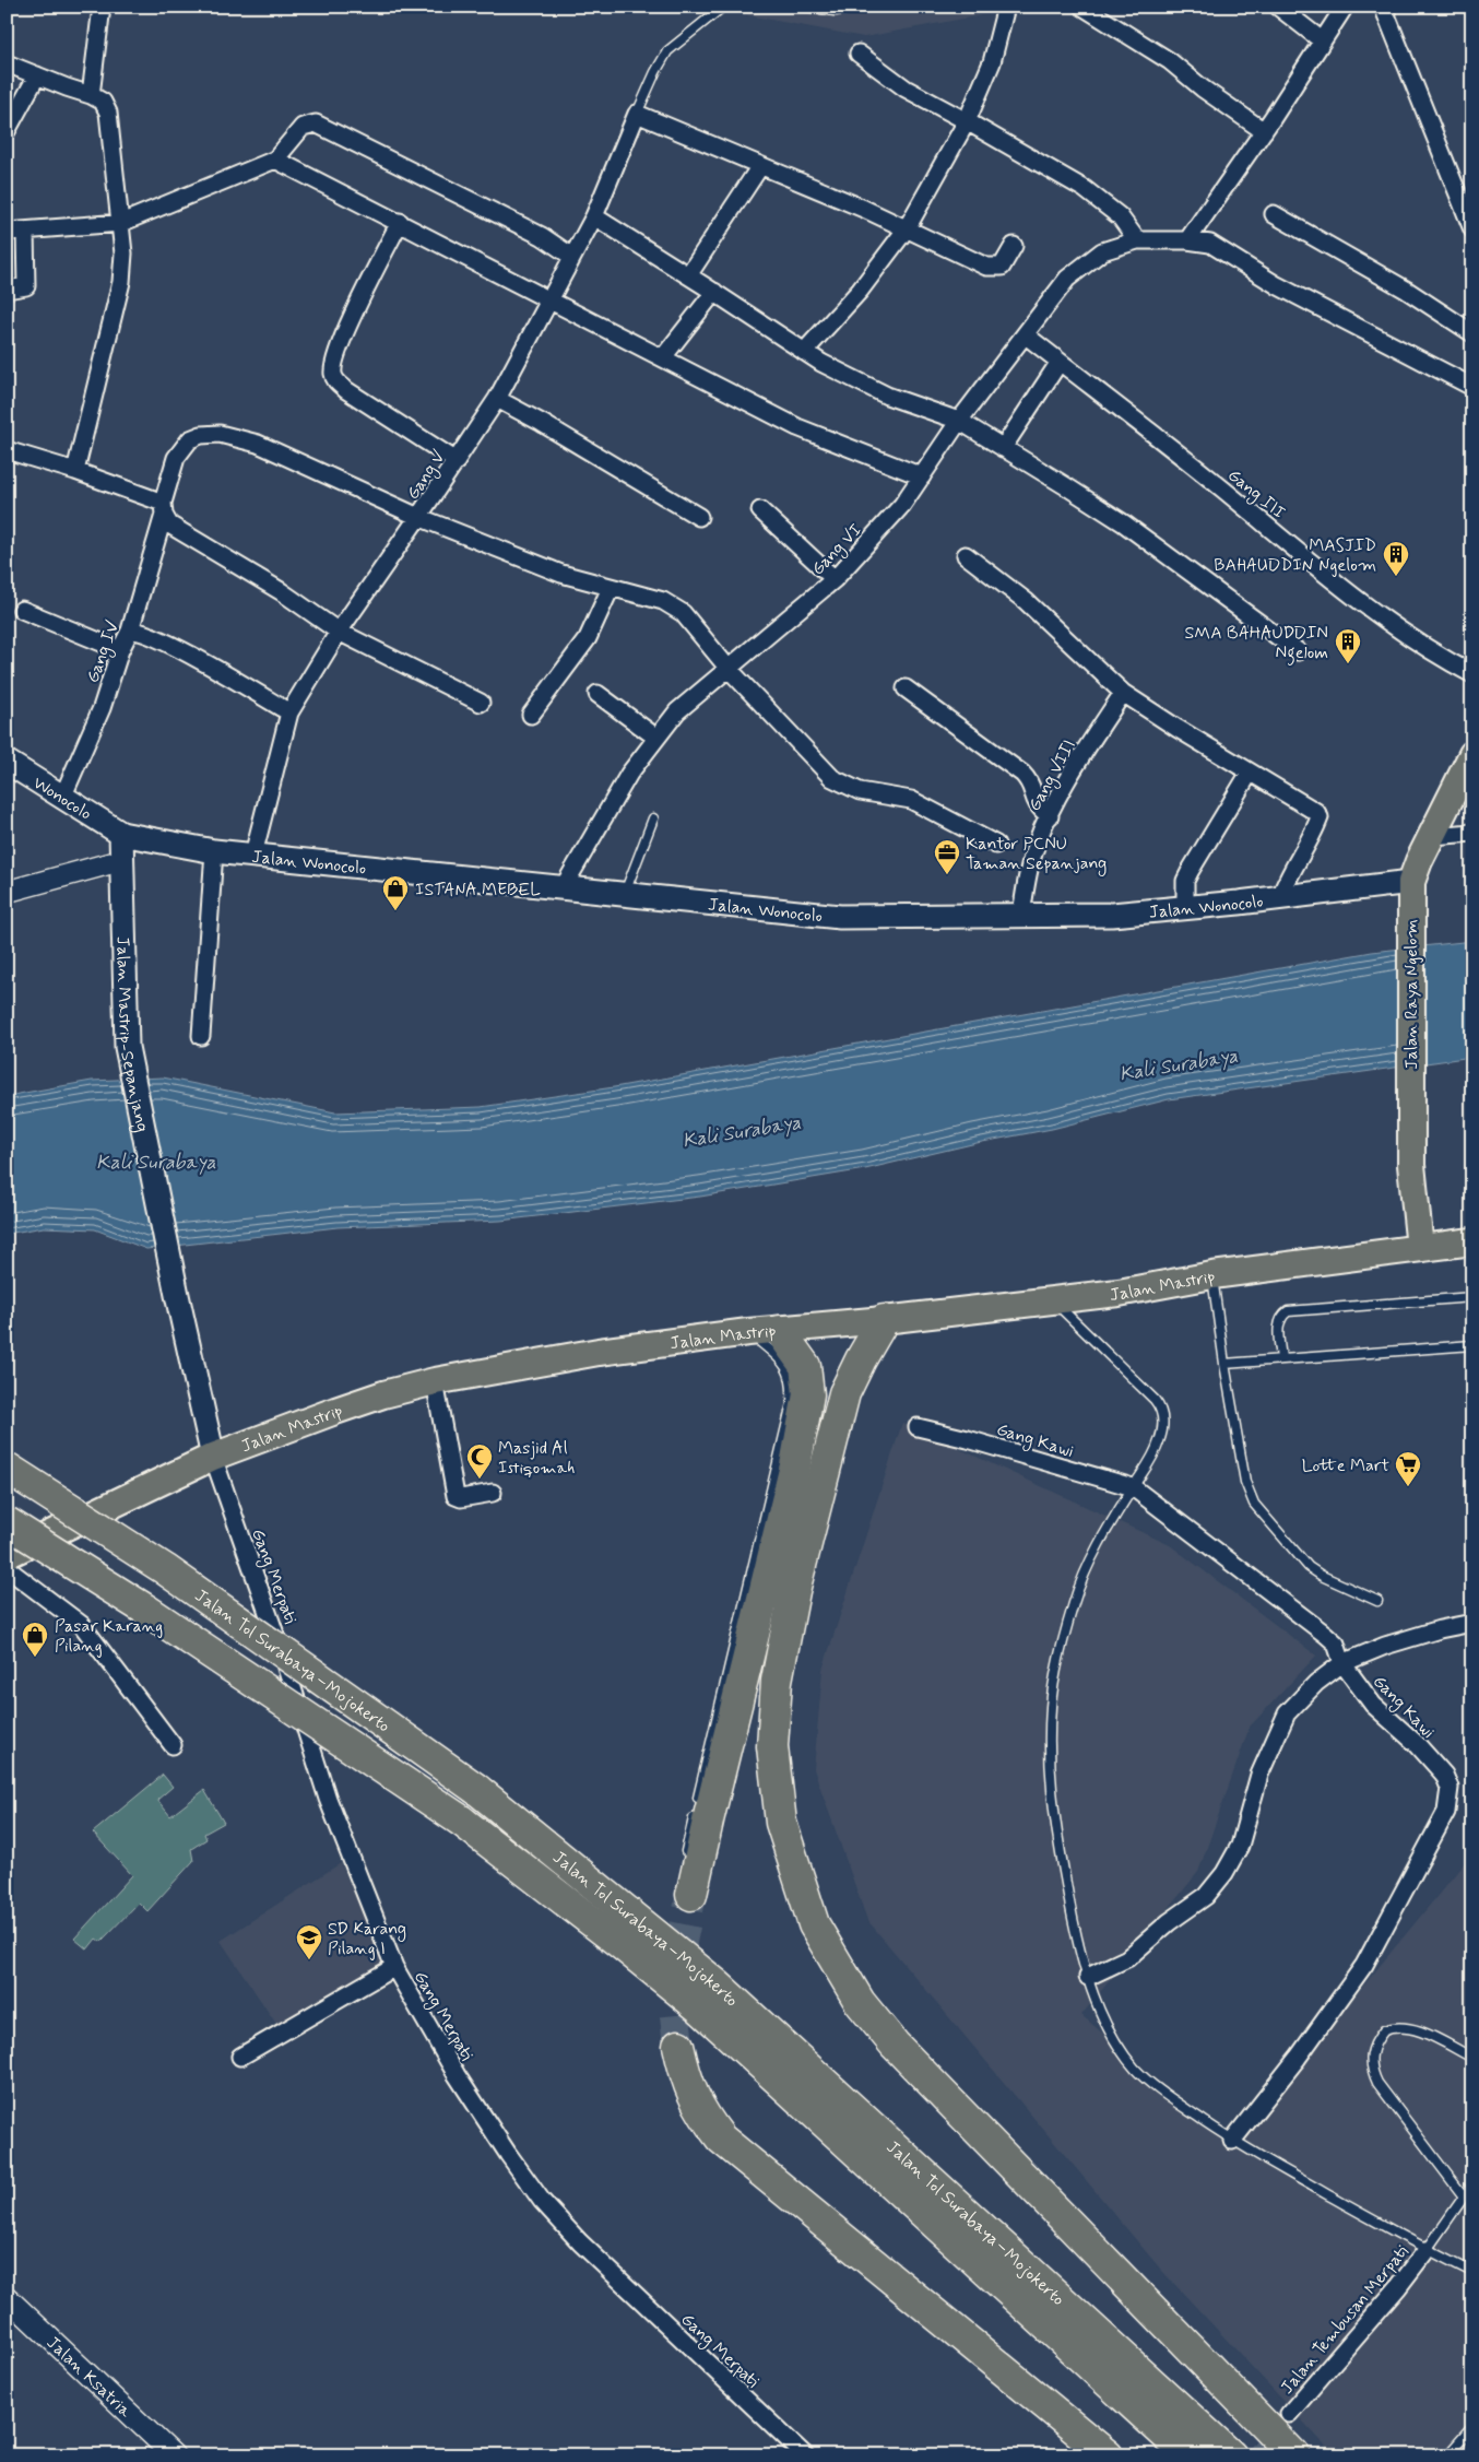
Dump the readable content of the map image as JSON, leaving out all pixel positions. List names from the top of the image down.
{
  "streets": {
    "highway": ["Jalan Tol Surabaya–Mojokerto"],
    "main road": [
      "Wonocolo",
      "Jalan Wonocolo",
      "Jalan Raya Ngelom",
      "Jalan Mastrip-Sepanjang",
      "Jalan Mastrip"
    ],
    "street": [
      "Gang V",
      "Gang III",
      "Gang VI",
      "Gang IV",
      "Gang VIII",
      "Gang Kawi",
      "Gang Merpati",
      "Jalan Tembusan Merpati",
      "Jalan Ksatria"
    ]
  },
  "crossings": [
    ["Gang V", "Gang IV"],
    ["Gang V", "Jalan Wonocolo"],
    ["Gang III", "Gang VI"],
    ["Gang VI", "Gang IV"],
    ["Gang VI", "Jalan Wonocolo"],
    ["Gang IV", "Wonocolo"],
    ["Gang VIII", "Jalan Wonocolo"],
    ["Wonocolo", "Jalan Wonocolo"],
    ["Wonocolo", "Jalan Mastrip-Sepanjang"],
    ["Jalan Wonocolo", "Jalan Raya Ngelom"],
    ["Jalan Wonocolo", "Jalan Mastrip-Sepanjang"],
    ["Jalan Raya Ngelom", "Jalan Mastrip"],
    ["Jalan Mastrip-Sepanjang", "Jalan Mastrip"],
    ["Jalan Mastrip-Sepanjang", "Gang Merpati"],
    ["Jalan Mastrip", "Gang Merpati"]
  ],
  "water": ["Kali Surabaya"],
  "places": {
    "building": ["MASJID BAHAUDDIN Ngelom", "SMA BAHAUDDIN Ngelom"],
    "office": ["Kantor PCNU Taman Sepanjang"],
    "shop": ["ISTANA MEBEL", "Pasar Karang Pilang"],
    "mosque": ["Masjid Al Istiqomah"],
    "supermarket": ["Lotte Mart"],
    "school or university": ["SD Karang Pilang I"]
  }
}
